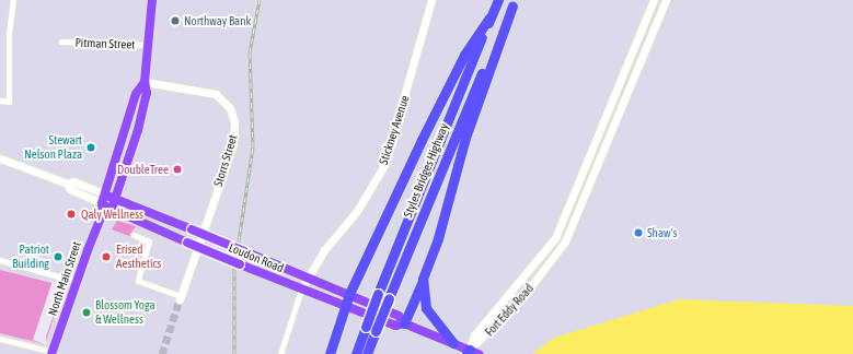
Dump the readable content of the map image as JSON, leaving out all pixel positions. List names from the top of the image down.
{
  "streets": {
    "highway": ["Styles Bridges Highway"],
    "main road": ["Loudon Road", "North Main Street"],
    "street": [
      "Pitman Street",
      "Stickney Avenue",
      "Storrs Street",
      "Fort Eddy Road"
    ]
  },
  "crossings": [
    ["Pitman Street", "North Main Street"],
    ["Stickney Avenue", "Loudon Road"],
    ["Storrs Street", "North Main Street"],
    ["Loudon Road", "North Main Street"],
    ["Loudon Road", "Fort Eddy Road"]
  ],
  "places": [
    "Northway Bank",
    "Stewart Nelson Plaza",
    "DoubleTree",
    "Qaly Wellness",
    "Shaw's",
    "Patriot Building",
    "Erised Aesthetics",
    "Blossom Yoga & Wellness"
  ]
}
